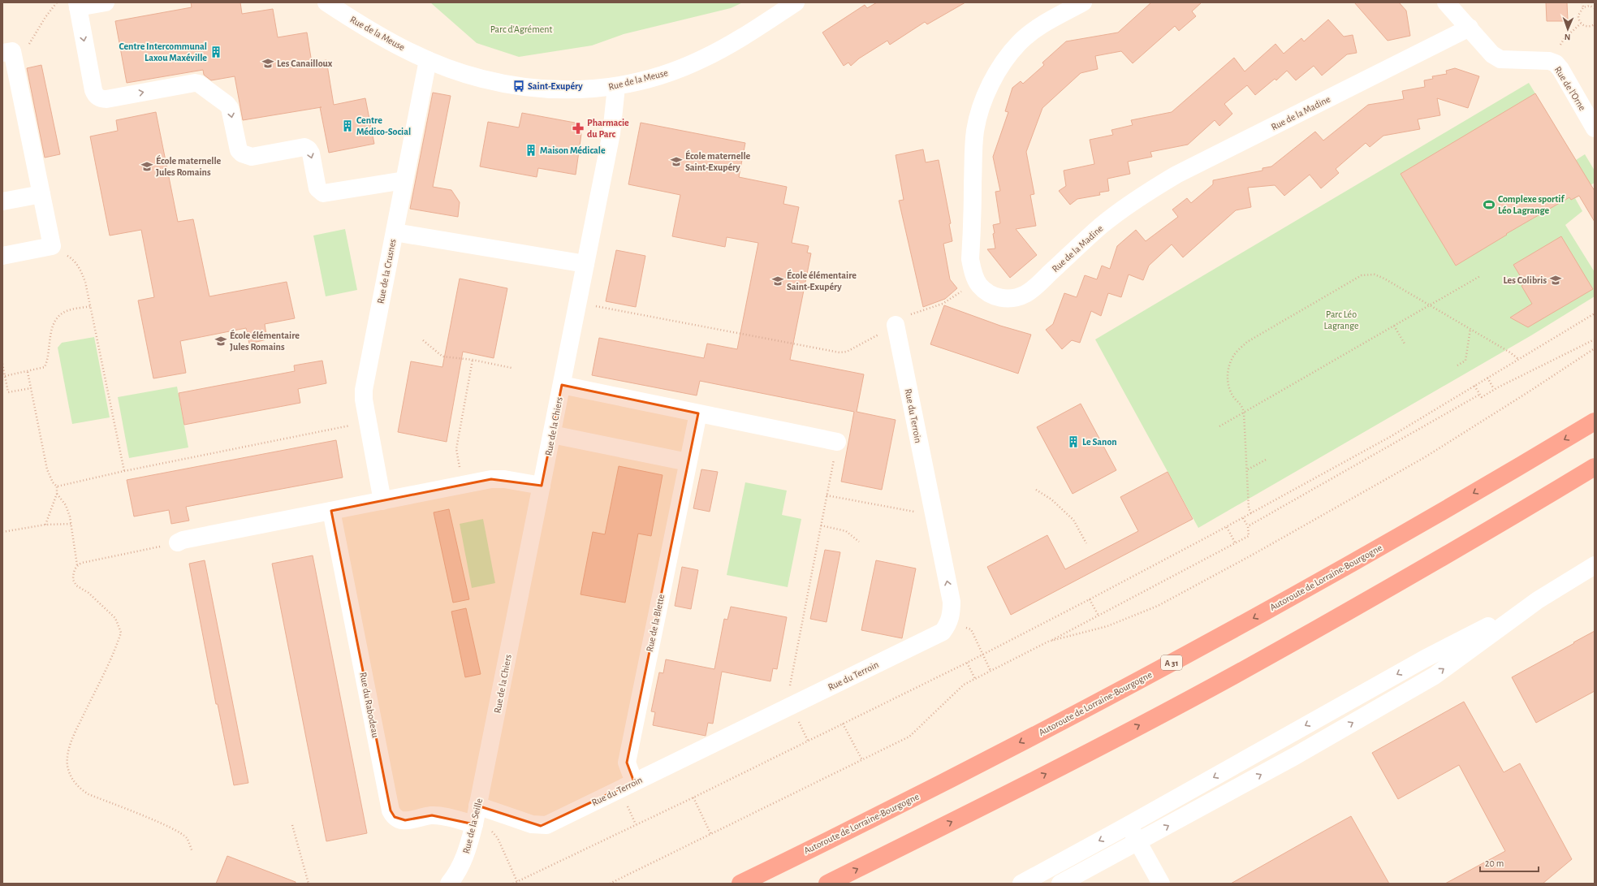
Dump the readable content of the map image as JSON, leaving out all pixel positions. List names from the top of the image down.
{
  "streets": {
    "highway": ["Autoroute de Lorraine-Bourgogne", "A 31"],
    "street": [
      "Rue de la Meuse",
      "Rue de l'Orne",
      "Rue de la Madine",
      "Rue de la Crusnes",
      "Rue du Terroin",
      "Rue de la Chiers",
      "Rue de la Blette",
      "Rue du Rabodeau",
      "Rue de la Seille"
    ]
  },
  "crossings": [
    ["Rue de la Meuse", "Rue de la Chiers"],
    ["Rue de l'Orne", "Rue de la Madine"],
    ["Rue de la Crusnes", "Rue de la Chiers"],
    ["Rue du Terroin", "Rue de la Blette"],
    ["Rue du Terroin", "Rue de la Seille"],
    ["Rue de la Chiers", "Rue de la Seille"],
    ["Rue du Rabodeau", "Rue de la Seille"]
  ],
  "parks": ["Parc d'Agrément", "Parc Léo Lagrange"],
  "places": {
    "building": [
      "Centre Intercommunal Laxou Maxéville",
      "Centre Médico-Social",
      "Maison Médicale",
      "Le Sanon"
    ],
    "school or university": [
      "Les Canailloux",
      "École maternelle Saint-Exupéry",
      "École maternelle Jules Romains",
      "Les Colibris",
      "École élémentaire Saint-Exupéry",
      "École élémentaire Jules Romains"
    ],
    "bus stop": ["Saint-Exupéry"],
    "pharmacy": ["Pharmacie du Parc"],
    "sports": ["Complexe sportif Léo Lagrange"]
  },
  "scale_bar": "20 m",
  "north": "bottom"
}
